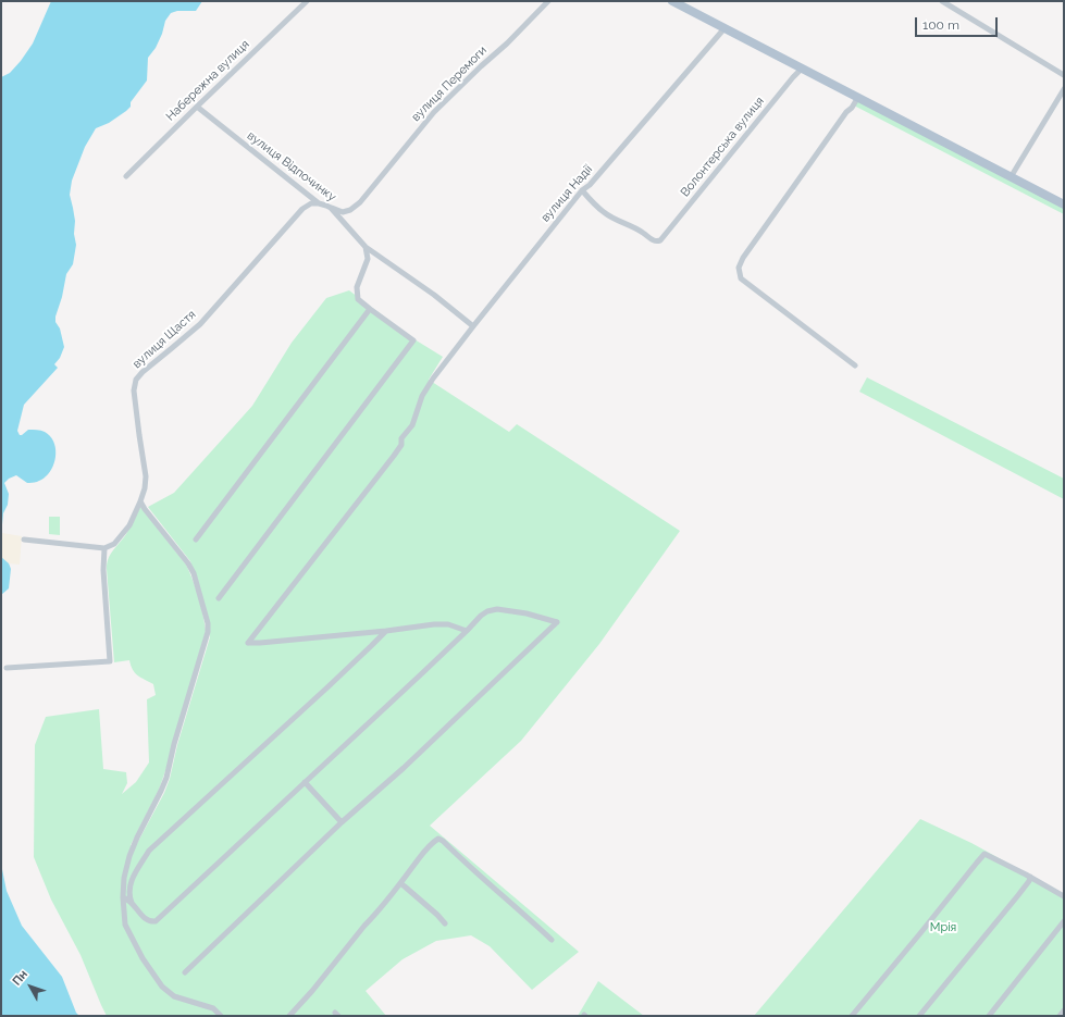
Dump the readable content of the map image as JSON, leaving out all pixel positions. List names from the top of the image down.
{
  "streets": {
    "street": [
      "Набережна вулиця",
      "вулиця Перемоги",
      "Волонтерська вулиця",
      "вулиця Відпочинку",
      "вулиця Надії",
      "вулиця Щастя"
    ]
  },
  "crossings": [
    ["Набережна вулиця", "вулиця Відпочинку"],
    ["вулиця Перемоги", "вулиця Відпочинку"],
    ["Волонтерська вулиця", "вулиця Надії"],
    ["вулиця Відпочинку", "вулиця Надії"],
    ["вулиця Відпочинку", "вулиця Щастя"]
  ],
  "parks": ["Мрія"],
  "scale_bar": "100 m",
  "north": "top left"
}
